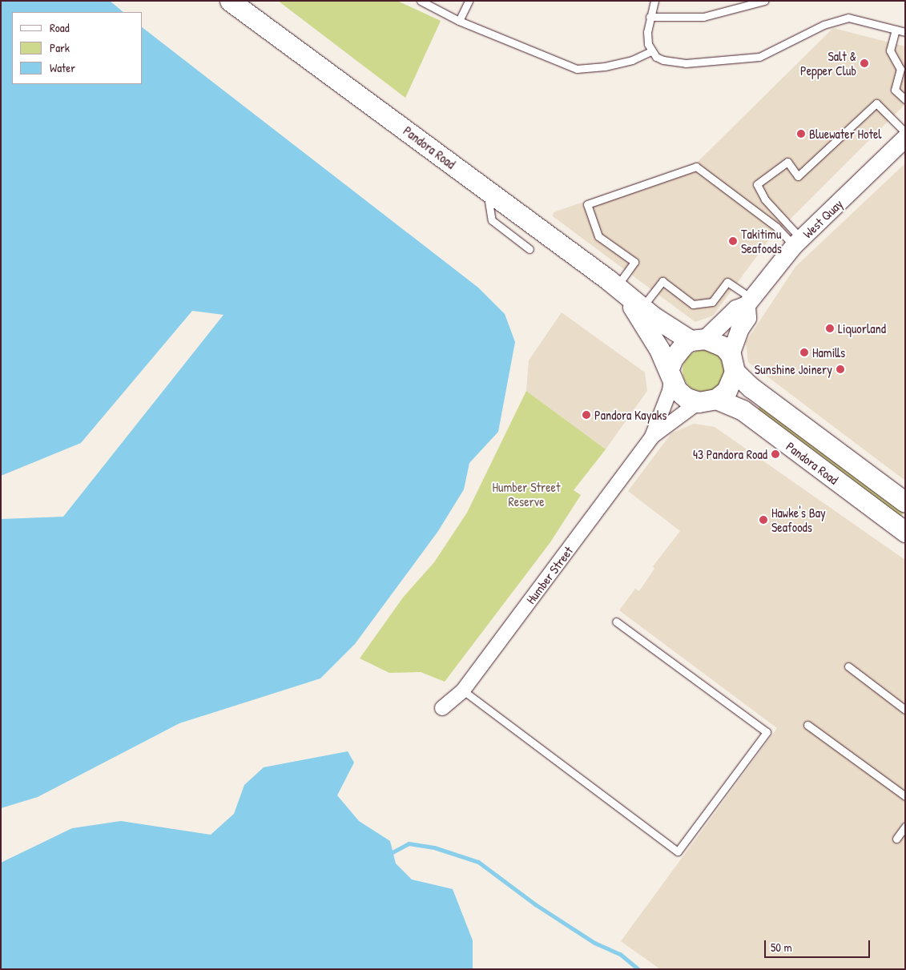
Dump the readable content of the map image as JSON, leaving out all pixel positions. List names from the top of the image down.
{
  "streets": {
    "main road": ["Pandora Road"],
    "street": ["West Quay", "Humber Street"]
  },
  "crossings": [
    ["Pandora Road", "West Quay"],
    ["Pandora Road", "Humber Street"],
    ["West Quay", "Humber Street"]
  ],
  "parks": ["Humber Street Reserve"],
  "places": [
    "Salt & Pepper Club",
    "Bluewater Hotel",
    "Takitimu Seafoods",
    "Liquorland",
    "Hamills",
    "Sunshine Joinery",
    "Pandora Kayaks",
    "43 Pandora Road",
    "Hawke's Bay Seafoods"
  ],
  "legend": ["Road", "Park", "Water"],
  "scale_bar": "50 m"
}
